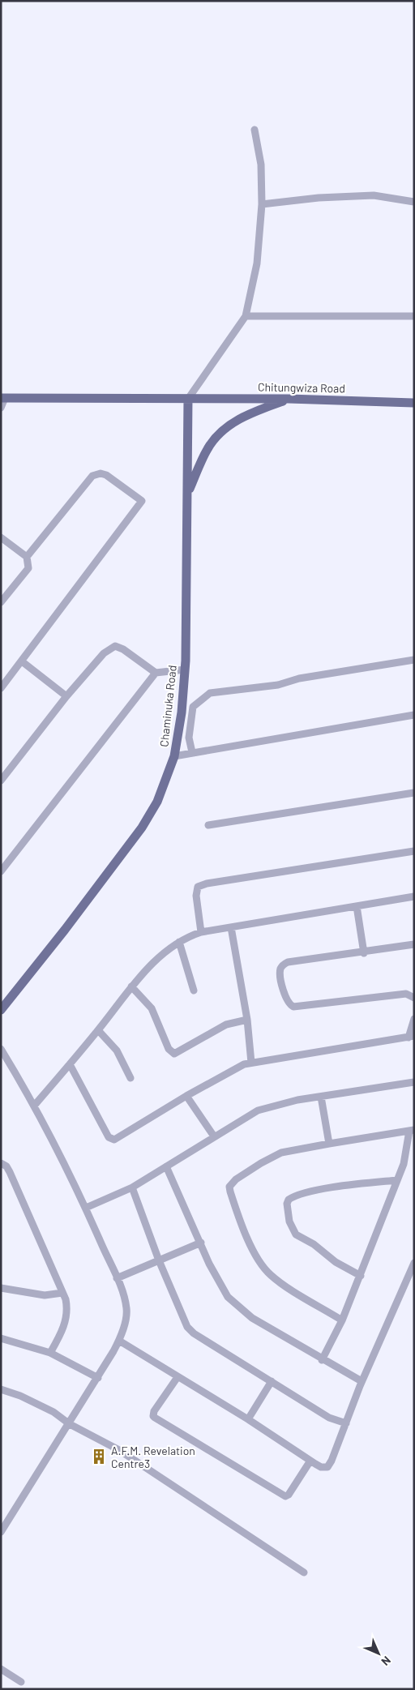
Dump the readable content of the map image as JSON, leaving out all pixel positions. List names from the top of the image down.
{
  "streets": {
    "main road": ["Chitungwiza Road", "Chaminuka Road"]
  },
  "crossings": [
    ["Chitungwiza Road", "Chaminuka Road"]
  ],
  "places": {
    "building": ["A.F.M. Revelation Centre3"]
  },
  "north": "bottom right"
}
